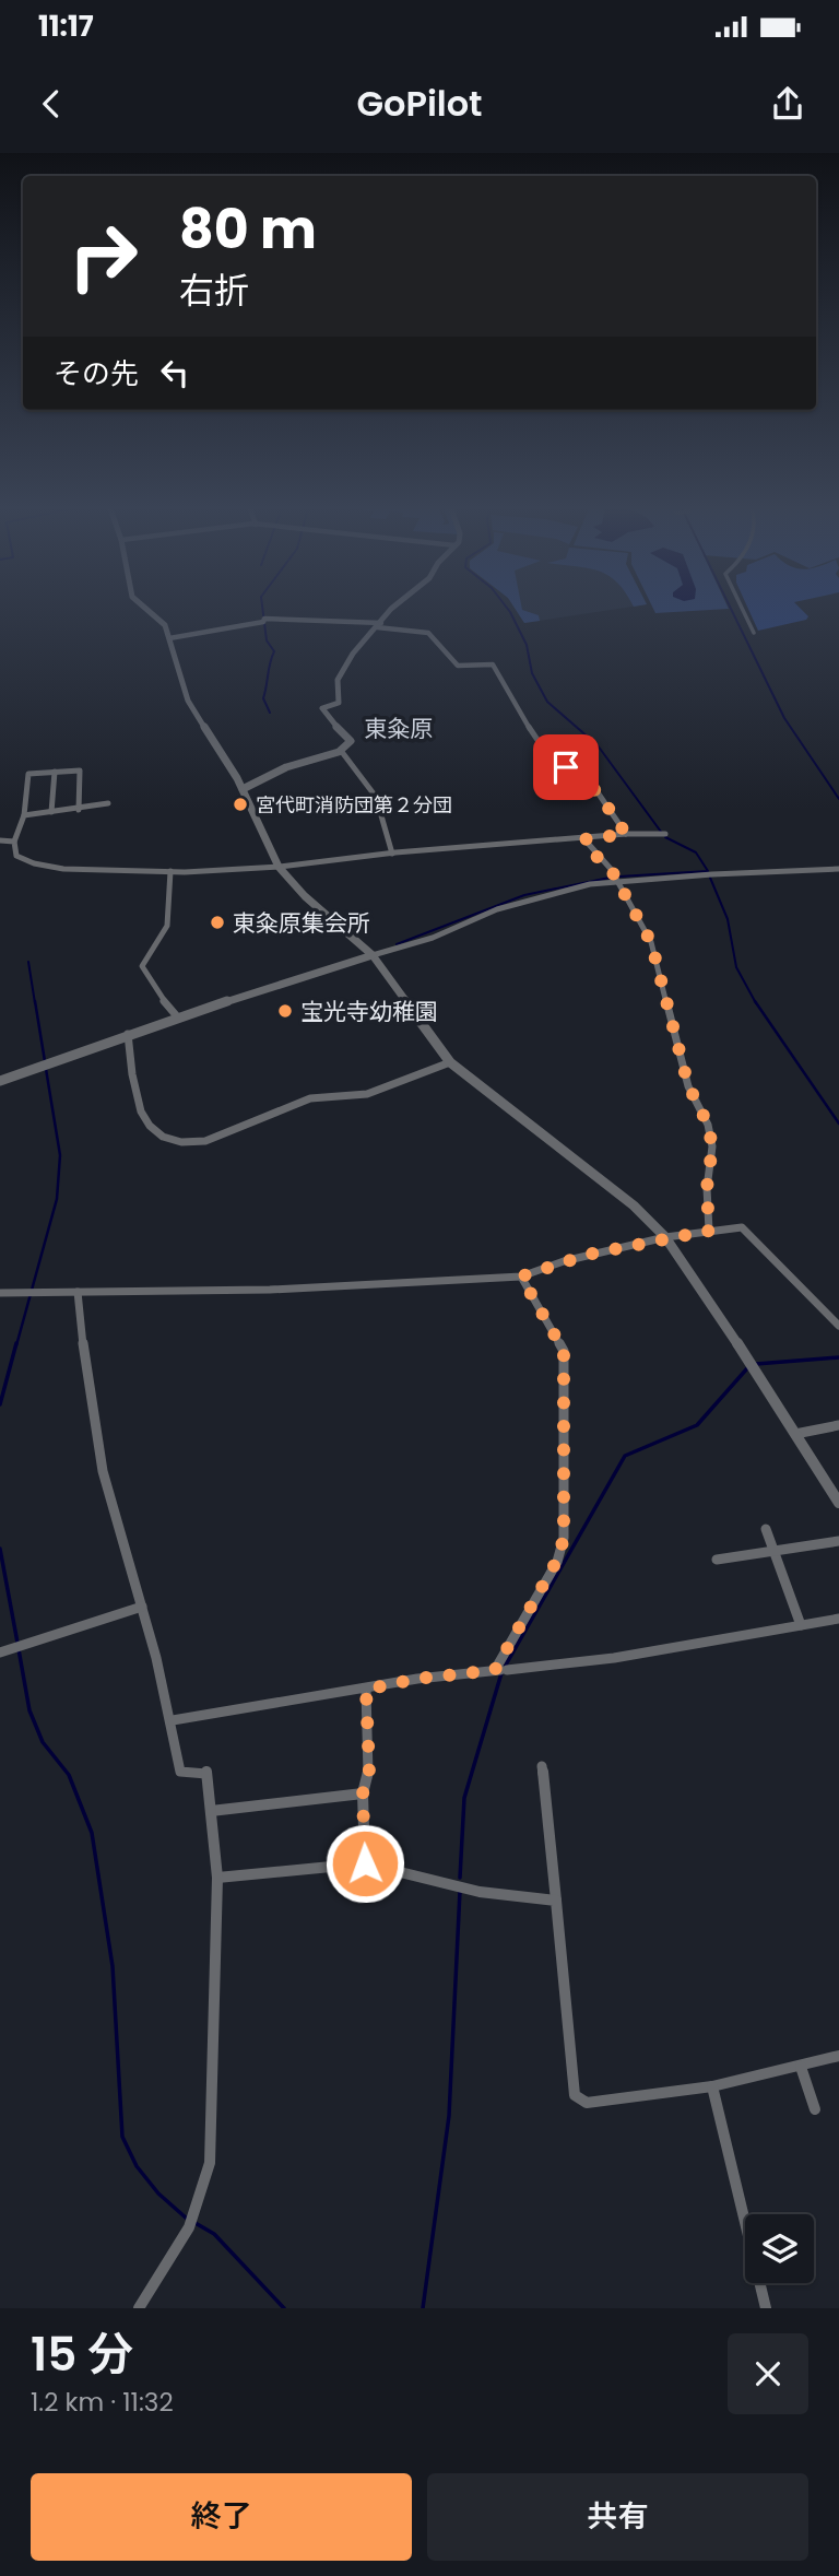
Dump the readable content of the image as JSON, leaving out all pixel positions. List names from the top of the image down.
{
  "districts": ["東粂原"],
  "places": ["宮代町消防団第２分団", "東粂原集会所", "宝光寺幼稚園"],
  "page": {
    "status": "11:17",
    "header": "GoPilot",
    "turn": ["80 m", "右折"],
    "then": "その先",
    "heading": ["15 分", "1.2 km · 11:32"],
    "buttons": ["終了", "共有"]
  }
}
